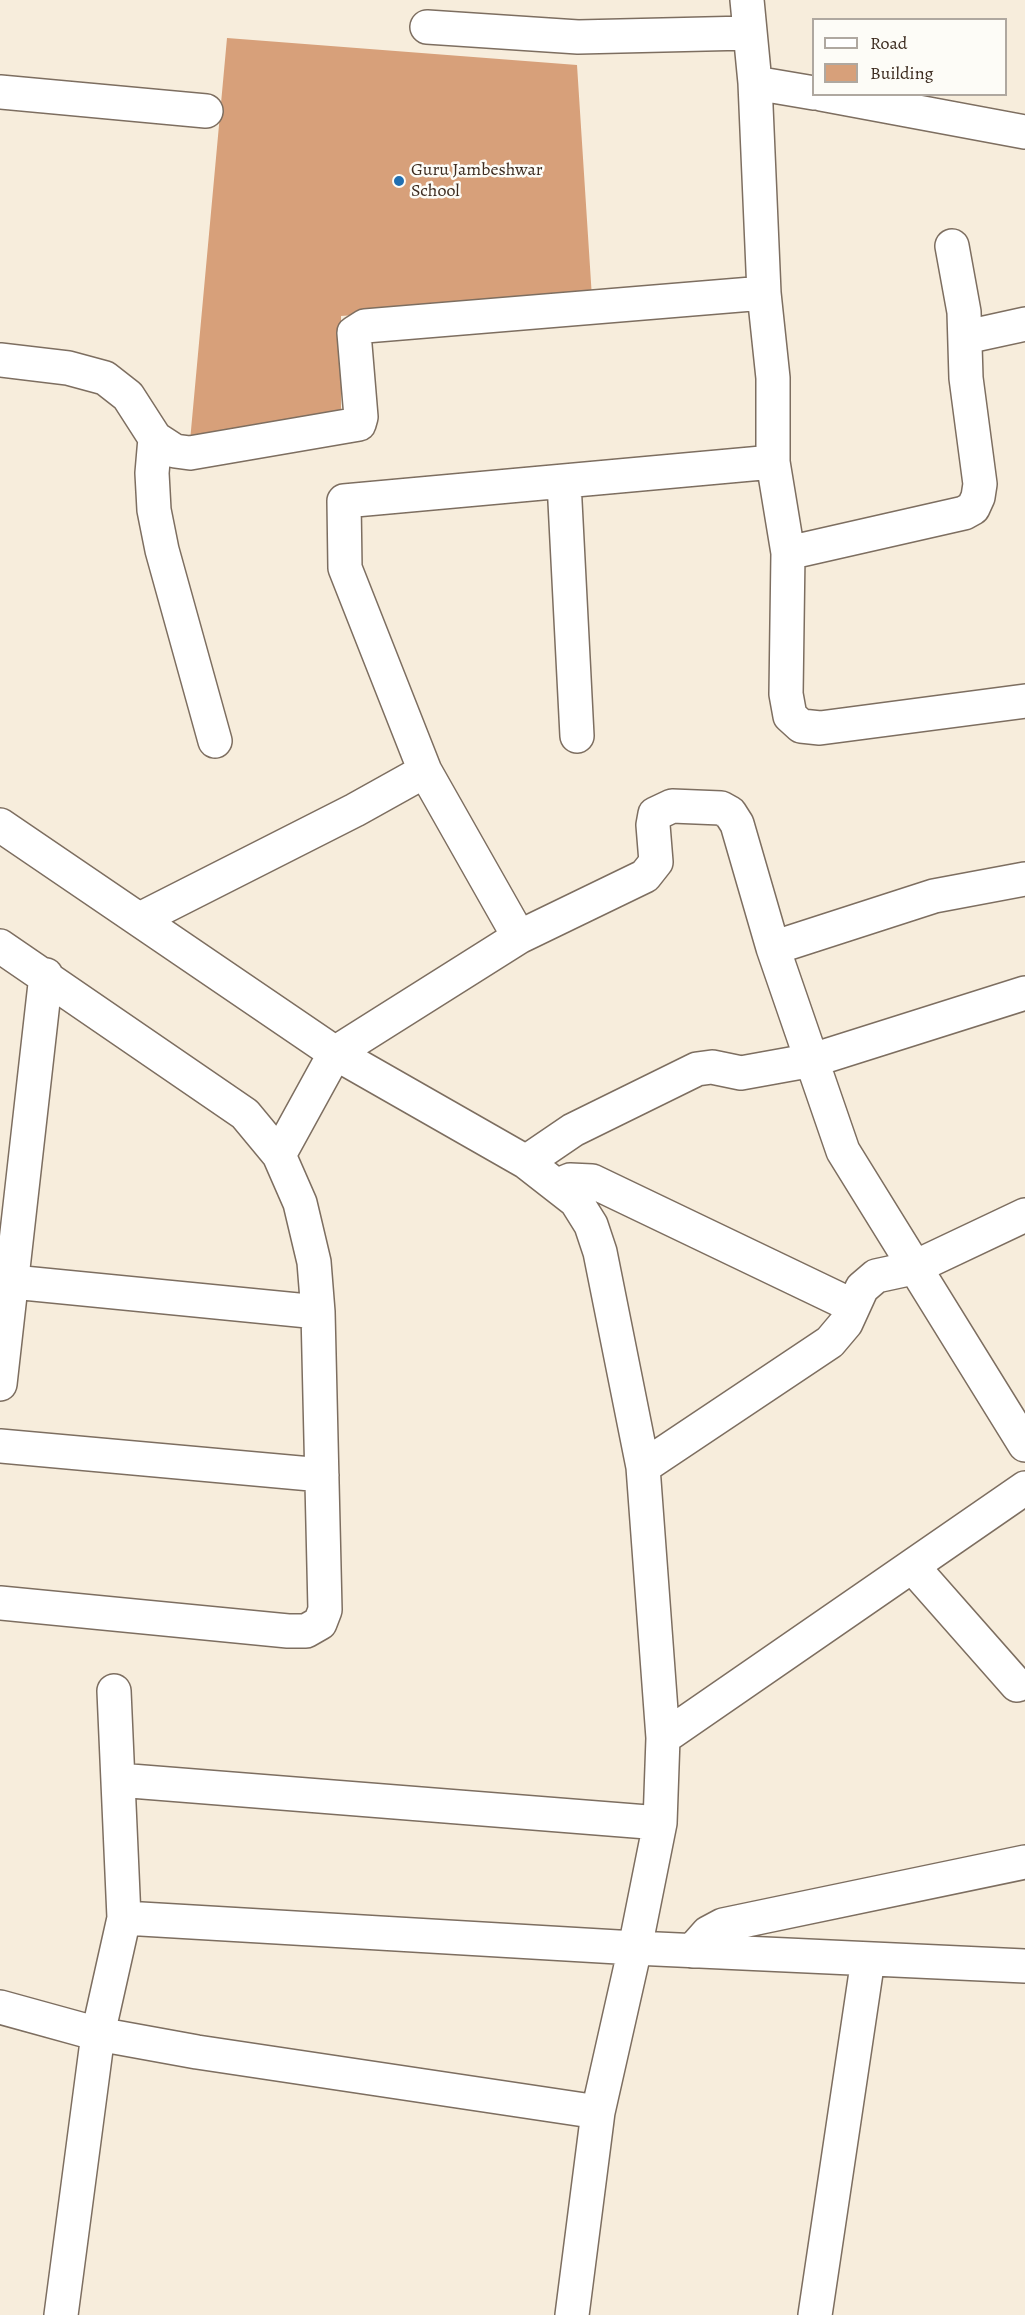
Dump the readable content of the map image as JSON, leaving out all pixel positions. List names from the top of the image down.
{
  "places": ["Guru Jambeshwar School"],
  "legend": ["Road", "Building"]
}
